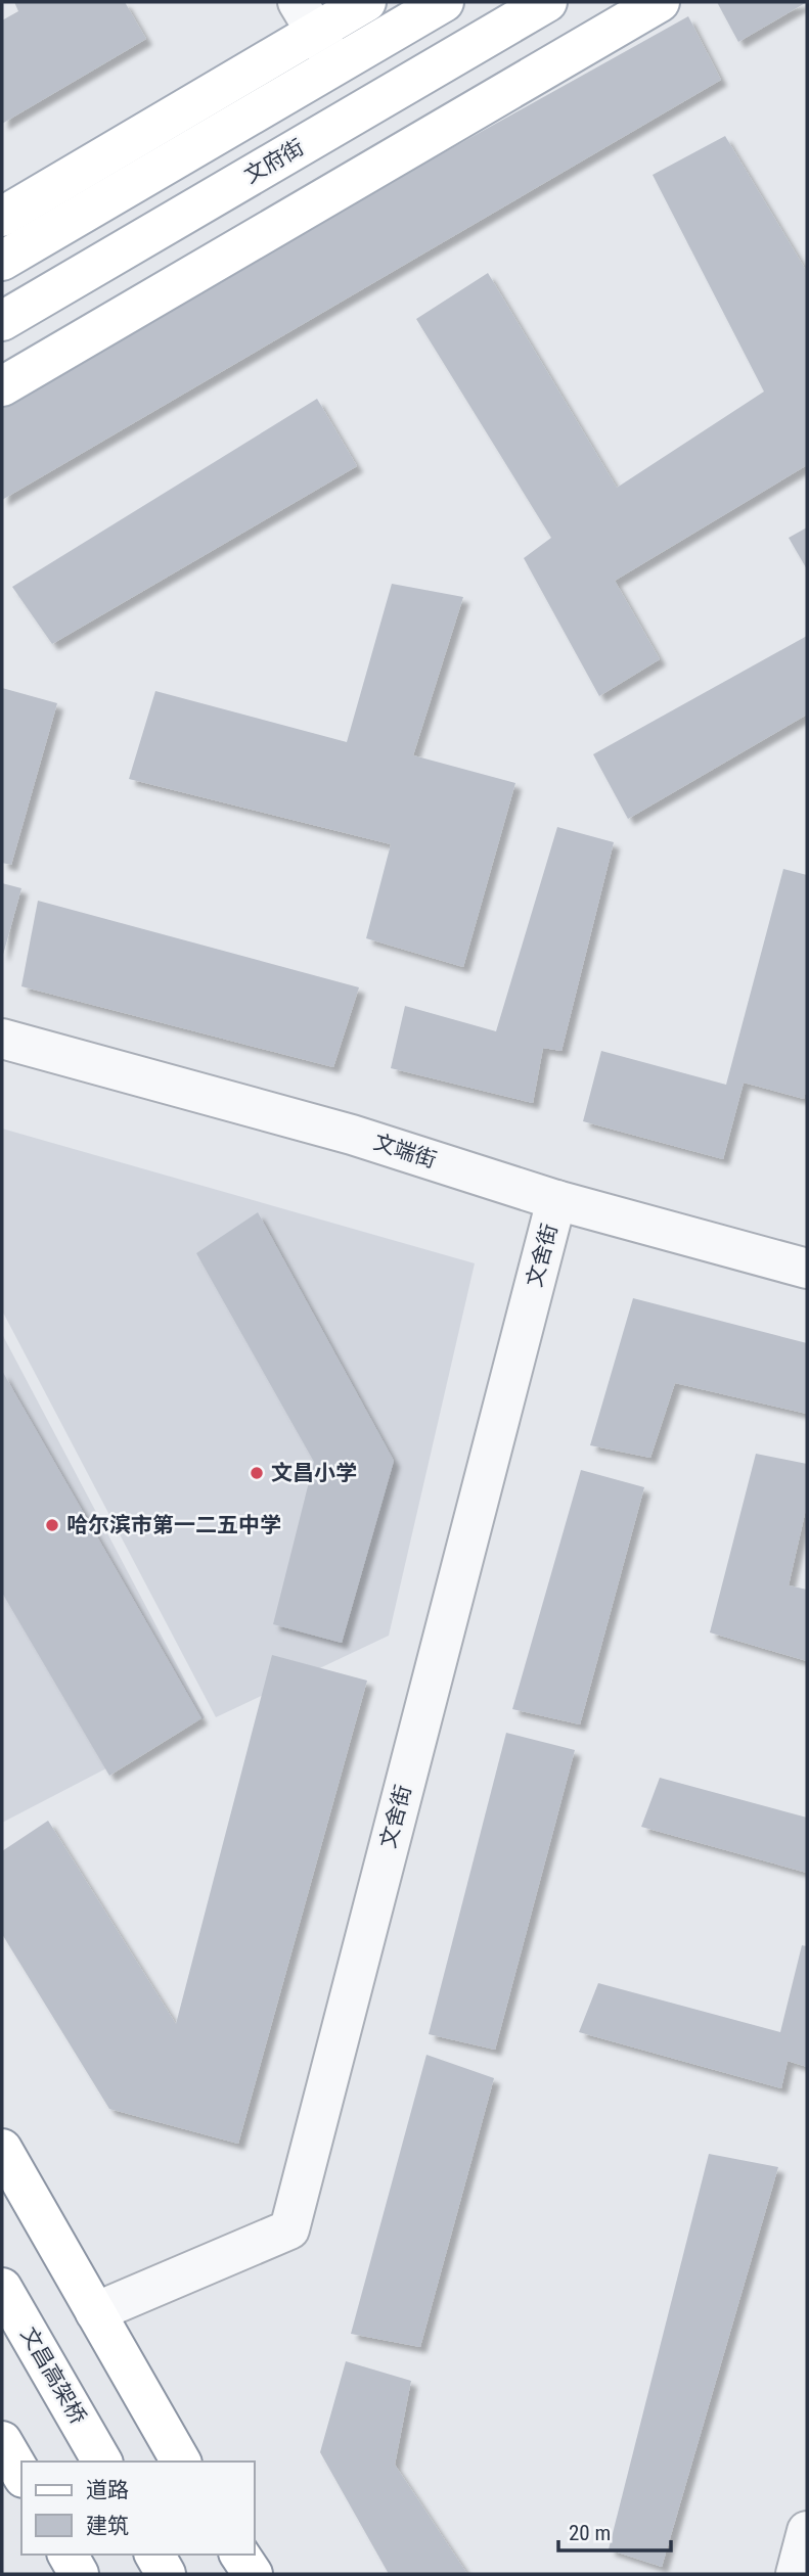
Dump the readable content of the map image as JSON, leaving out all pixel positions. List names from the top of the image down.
{
  "streets": {
    "main road": ["文府街", "文昌高架桥"],
    "street": ["文端街", "文舍街"]
  },
  "crossings": [
    ["文端街", "文舍街"]
  ],
  "places": ["文昌小学", "哈尔滨市第一二五中学"],
  "legend": ["道路", "建筑"],
  "scale_bar": "20 m"
}
